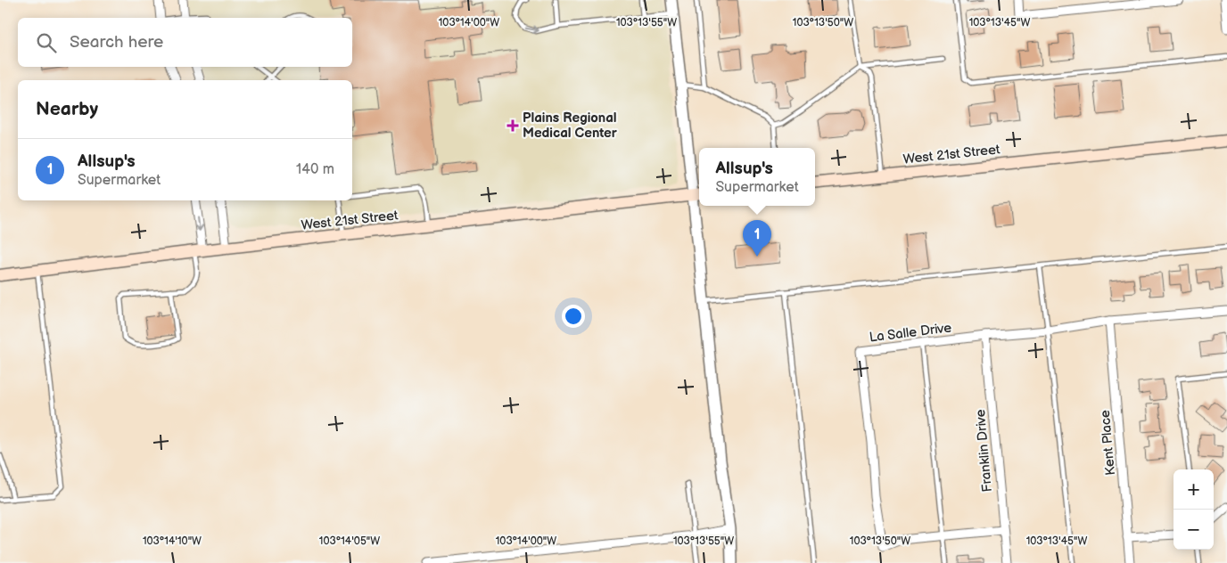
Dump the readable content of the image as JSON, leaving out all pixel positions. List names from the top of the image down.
{
  "streets": {
    "main road": ["West 21st Street"],
    "street": ["La Salle Drive", "Kent Place", "Franklin Drive"]
  },
  "crossings": [
    ["La Salle Drive", "Kent Place"],
    ["La Salle Drive", "Franklin Drive"]
  ],
  "places": {
    "health": ["Plains Regional Medical Center"]
  },
  "page": {
    "search": "Search here",
    "heading": "Nearby",
    "list": [
      {
        "mark": "1",
        "name": "Allsup's",
        "note": "Supermarket",
        "value": "140 m"
      }
    ],
    "popup": ["Allsup's", "Supermarket"],
    "pins": "1",
    "map_buttons": ["+", "−"]
  },
  "coordinates": [
    "103°14'00\"W",
    "103°13'55\"W",
    "103°13'50\"W",
    "103°13'45\"W",
    "103°14'10\"W",
    "103°14'05\"W"
  ]
}
